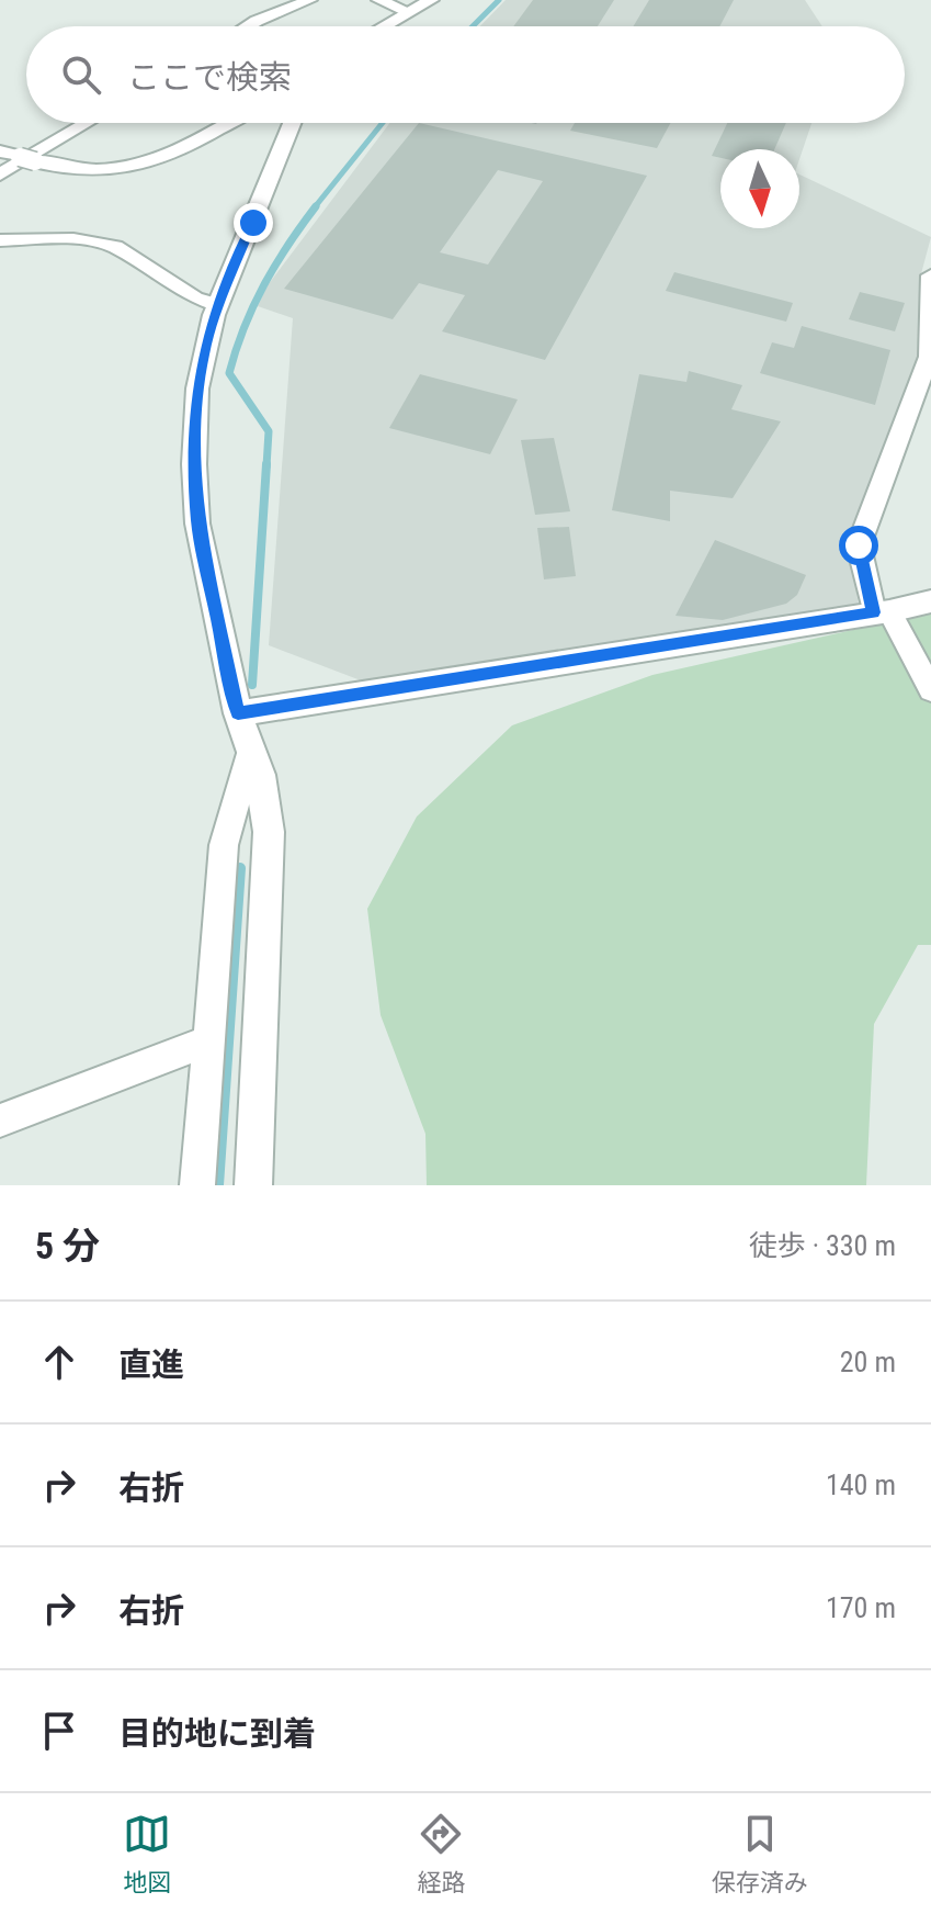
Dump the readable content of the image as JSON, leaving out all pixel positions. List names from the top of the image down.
{
  "north": "bottom",
  "page": {
    "search": "ここで検索",
    "heading": ["5 分", "徒歩 · 330 m"],
    "list": [
      ["直進", "20 m"],
      ["右折", "140 m"],
      ["右折", "170 m"],
      "目的地に到着"
    ],
    "nav": ["地図", "経路", "保存済み"]
  }
}
